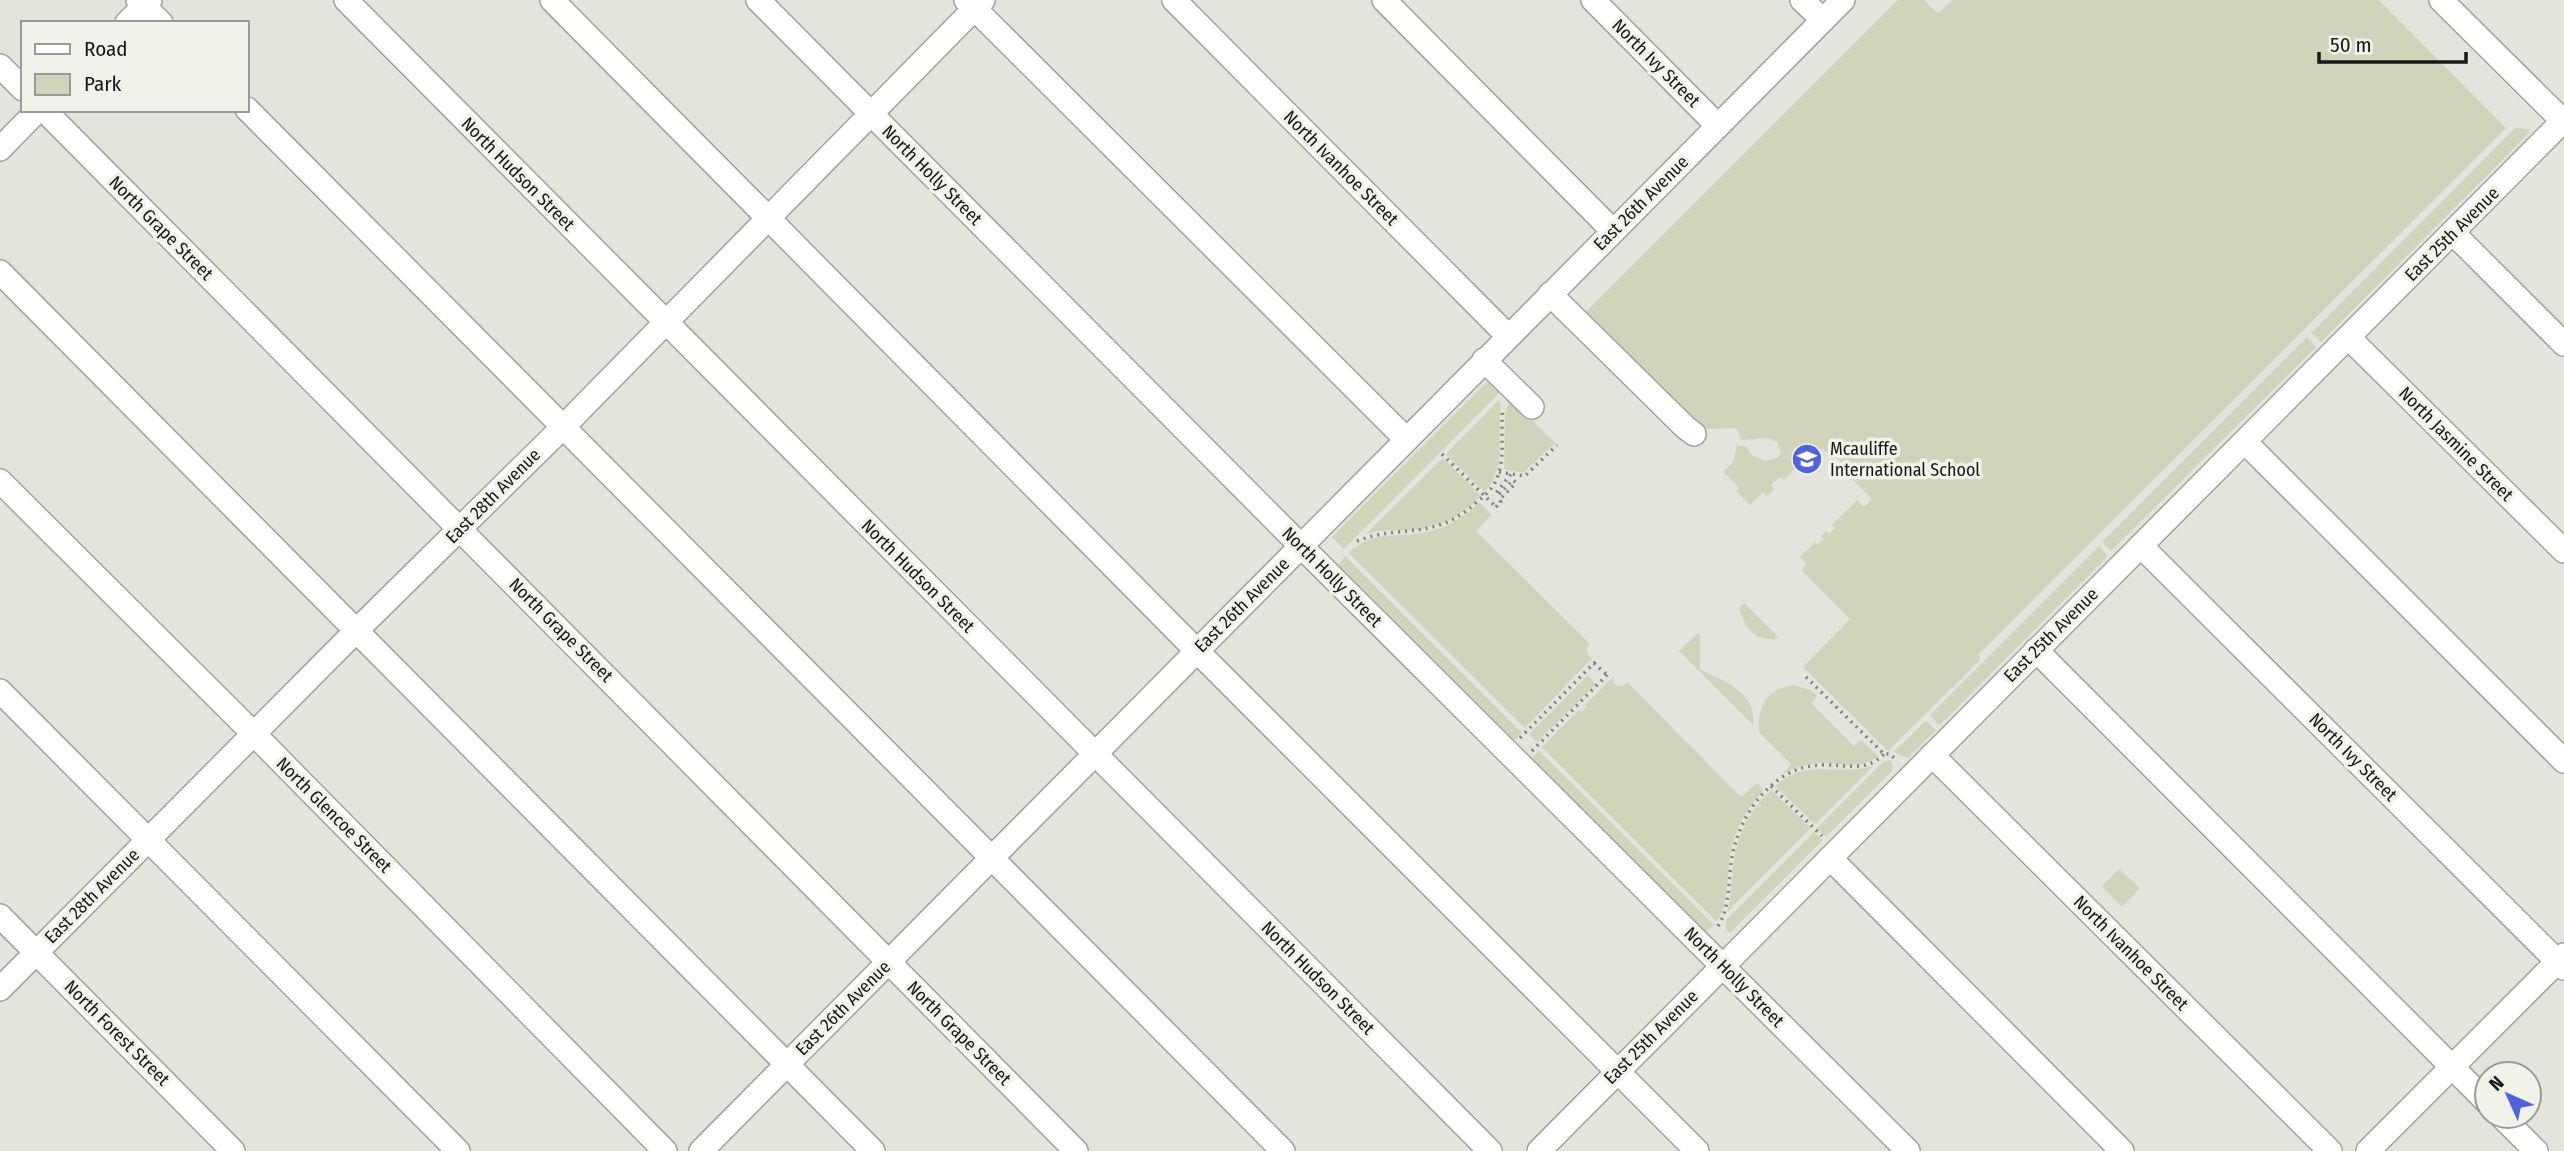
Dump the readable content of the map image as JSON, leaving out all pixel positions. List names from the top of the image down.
{
  "streets": {
    "street": [
      "North Ivy Street",
      "North Ivanhoe Street",
      "North Hudson Street",
      "North Holly Street",
      "East 26th Avenue",
      "North Grape Street",
      "East 25th Avenue",
      "North Jasmine Street",
      "East 28th Avenue",
      "North Glencoe Street",
      "North Forest Street"
    ]
  },
  "crossings": [
    ["North Ivy Street", "East 26th Avenue"],
    ["North Ivy Street", "East 25th Avenue"],
    ["North Ivanhoe Street", "East 26th Avenue"],
    ["North Ivanhoe Street", "East 25th Avenue"],
    ["North Hudson Street", "East 26th Avenue"],
    ["North Hudson Street", "East 28th Avenue"],
    ["North Holly Street", "East 26th Avenue"],
    ["North Holly Street", "East 25th Avenue"],
    ["North Holly Street", "East 28th Avenue"],
    ["East 26th Avenue", "North Grape Street"],
    ["North Grape Street", "East 28th Avenue"],
    ["East 25th Avenue", "North Jasmine Street"],
    ["East 28th Avenue", "North Glencoe Street"],
    ["East 28th Avenue", "North Forest Street"]
  ],
  "places": {
    "school or university": ["Mcauliffe International School"]
  },
  "legend": ["Road", "Park"],
  "scale_bar": "50 m",
  "north": "top left"
}
